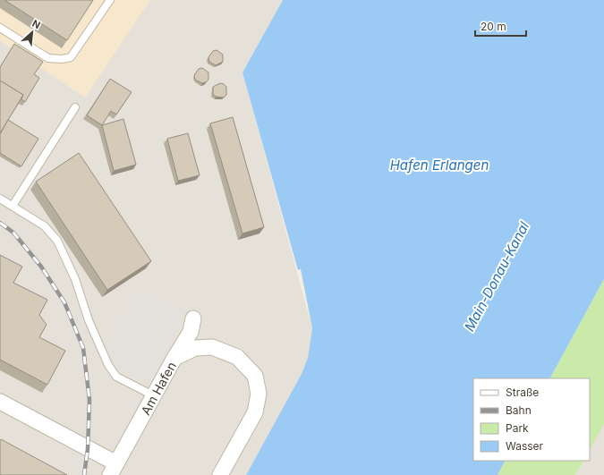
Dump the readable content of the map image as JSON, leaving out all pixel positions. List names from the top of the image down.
{
  "streets": {
    "street": ["Am Hafen"]
  },
  "water": ["Hafen Erlangen", "Main-Donau-Kanal"],
  "legend": [
    "Straße",
    "Bahn",
    "Park",
    "Wasser"
  ],
  "scale_bar": "20 m",
  "north": "top right"
}
